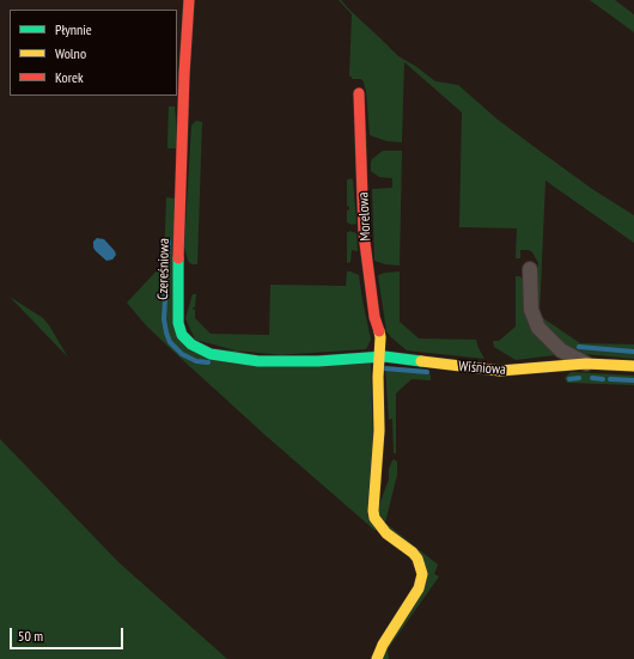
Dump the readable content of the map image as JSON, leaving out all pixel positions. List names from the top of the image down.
{
  "streets": {
    "street": ["Morelowa", "Czereśniowa", "Wiśniowa"]
  },
  "crossings": [
    ["Morelowa", "Czereśniowa"],
    ["Morelowa", "Wiśniowa"],
    ["Czereśniowa", "Wiśniowa"]
  ],
  "legend": ["Płynnie", "Wolno", "Korek"],
  "scale_bar": "50 m"
}
